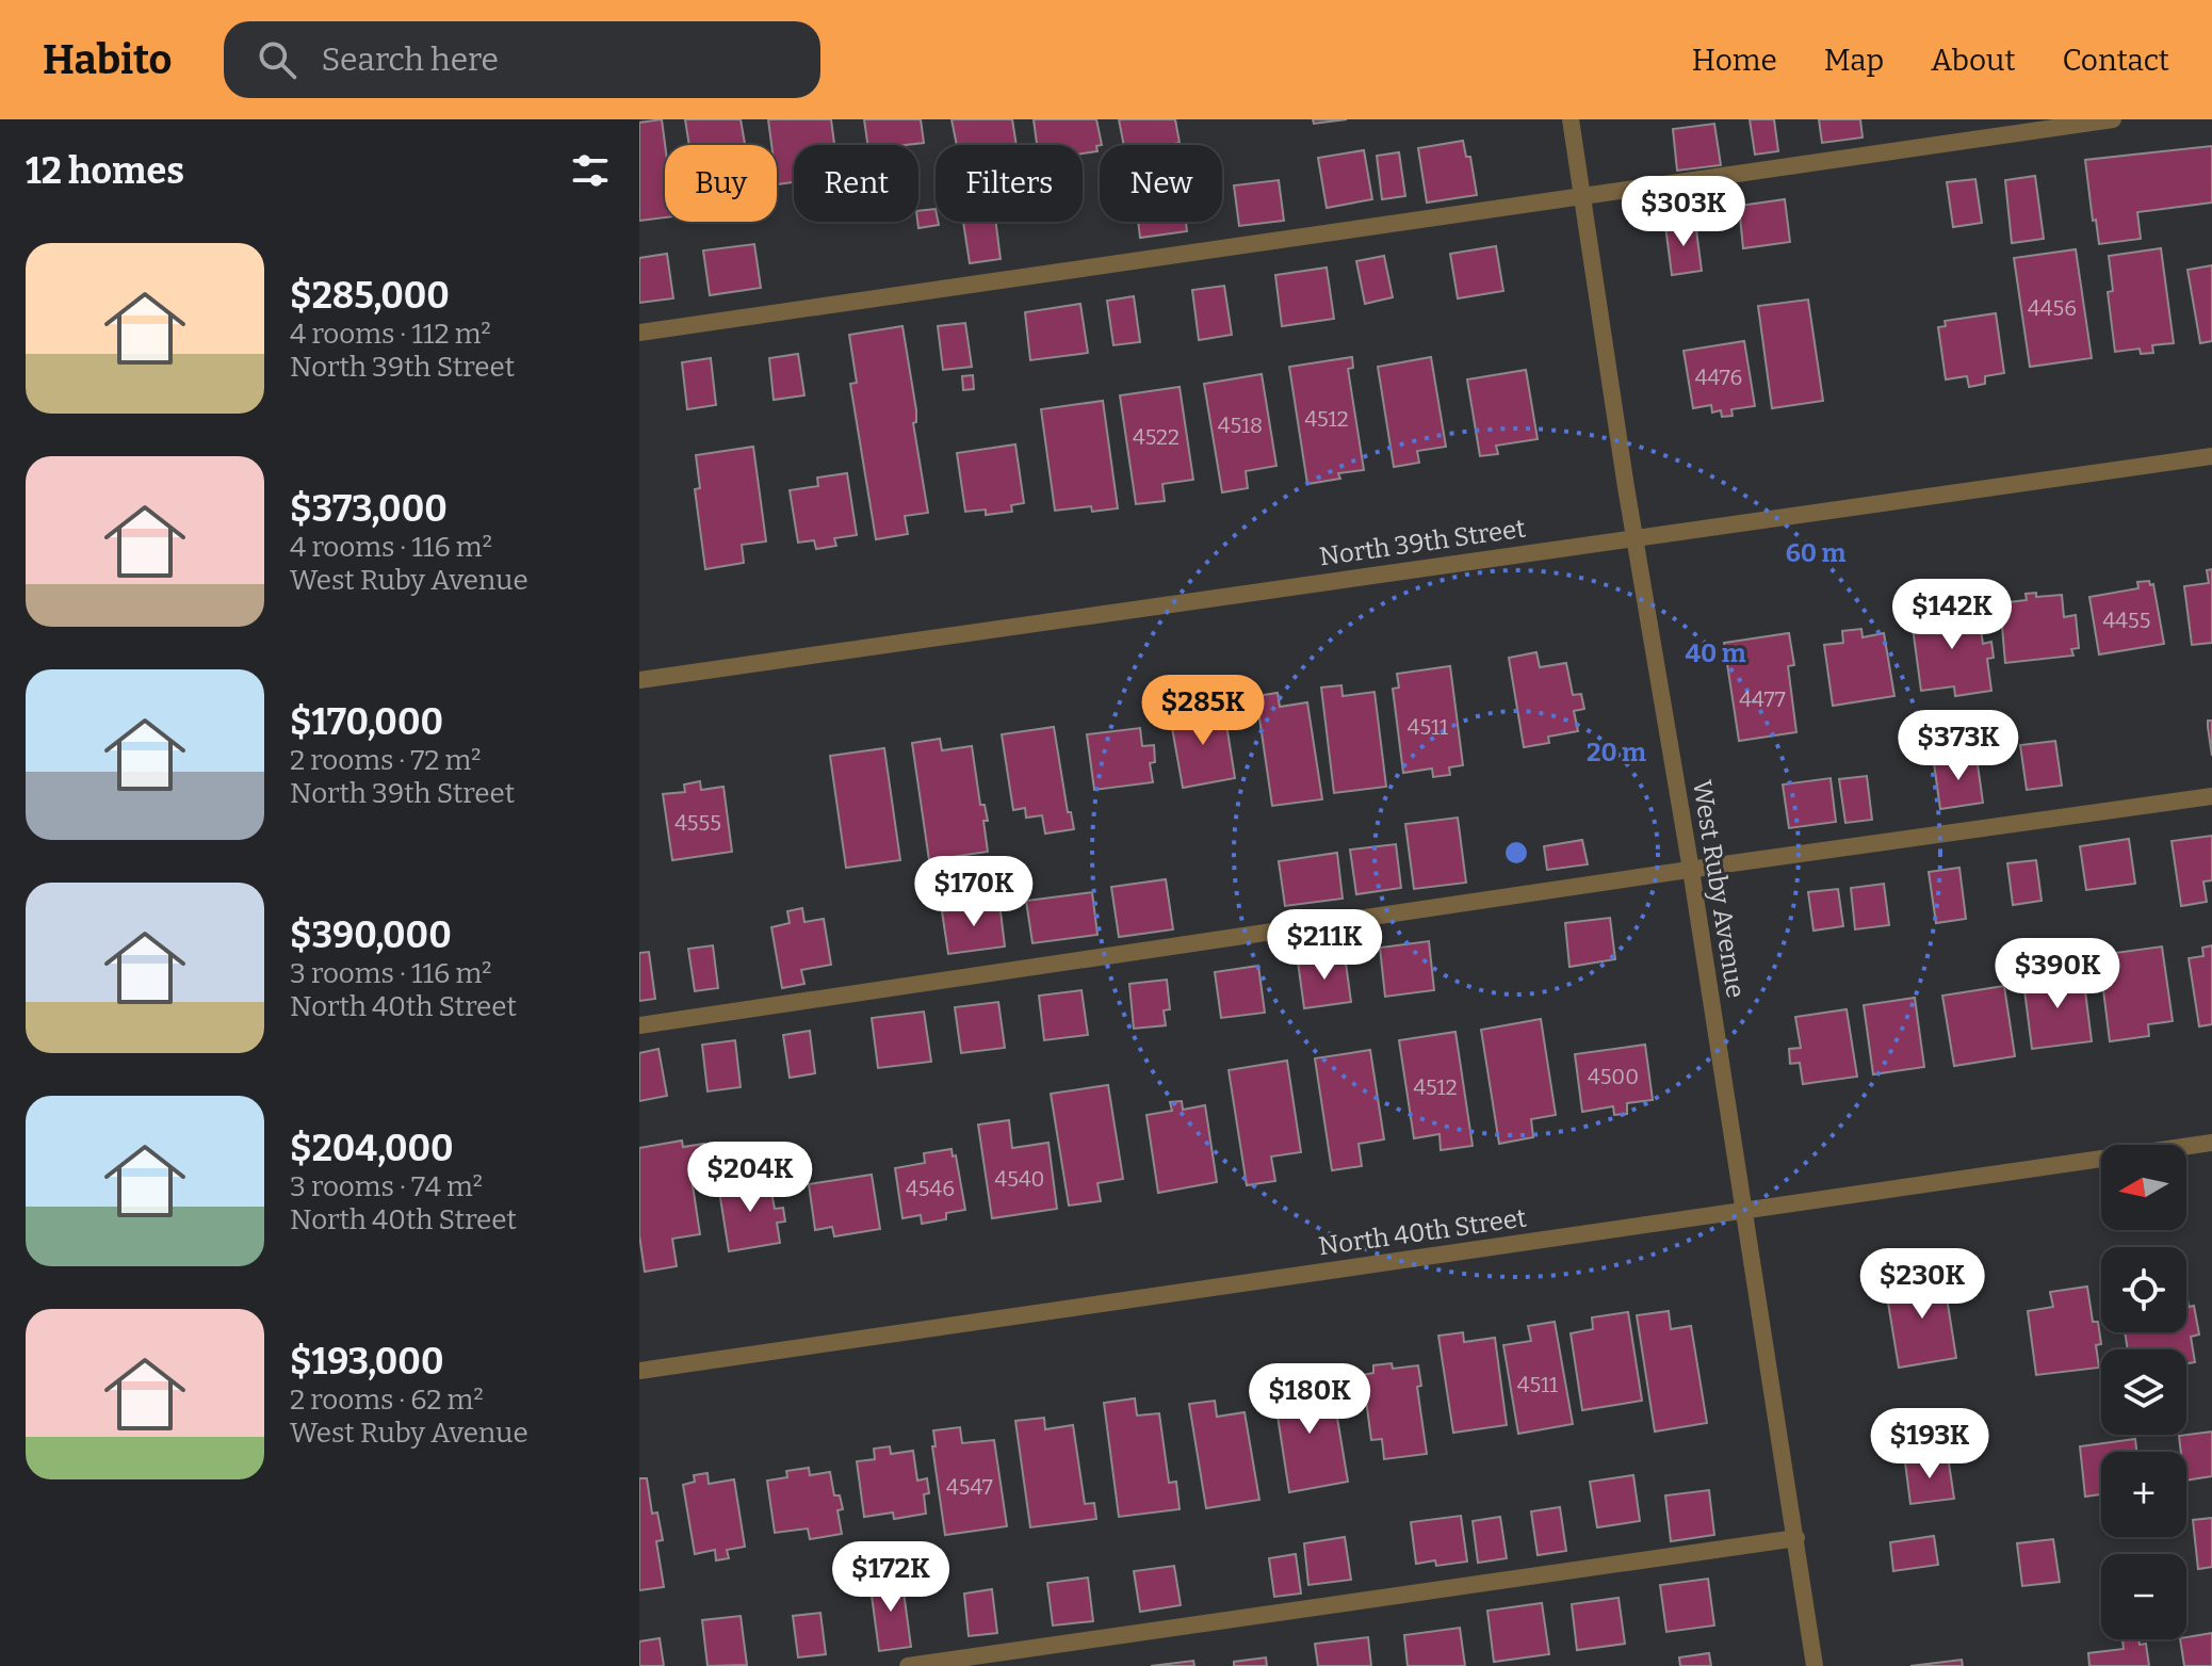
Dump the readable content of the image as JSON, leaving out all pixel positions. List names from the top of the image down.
{
  "streets": {
    "street": ["North 39th Street", "West Ruby Avenue", "North 40th Street"]
  },
  "crossings": [
    ["North 39th Street", "West Ruby Avenue"],
    ["West Ruby Avenue", "North 40th Street"]
  ],
  "house_numbers": [
    "4456",
    "4476",
    "4512",
    "4518",
    "4522",
    "4455",
    "4477",
    "4511",
    "4555",
    "4500",
    "4512",
    "4540",
    "4546",
    "4511",
    "4547"
  ],
  "north": "left",
  "page": {
    "header": "Habito",
    "search": "Search here",
    "nav": [
      "Home",
      "Map",
      "About",
      "Contact"
    ],
    "heading": "12 homes",
    "chip": [
      "Buy",
      "Rent",
      "Filters",
      "New"
    ],
    "price": [
      "$303K",
      "$142K",
      "$285K",
      "$373K",
      "$170K",
      "$211K",
      "$390K",
      "$204K",
      "$230K",
      "$180K",
      "$193K",
      "$172K"
    ],
    "list": [
      {
        "name": "$285,000",
        "note": "4 rooms · 112 m² · North 39th Street"
      },
      {
        "name": "$373,000",
        "note": "4 rooms · 116 m² · West Ruby Avenue"
      },
      {
        "name": "$170,000",
        "note": "2 rooms · 72 m² · North 39th Street"
      },
      {
        "name": "$390,000",
        "note": "3 rooms · 116 m² · North 40th Street"
      },
      {
        "name": "$204,000",
        "note": "3 rooms · 74 m² · North 40th Street"
      },
      {
        "name": "$193,000",
        "note": "2 rooms · 62 m² · West Ruby Avenue"
      }
    ],
    "map_buttons": ["+", "−"]
  },
  "rings": ["60 m", "40 m", "20 m"]
}
